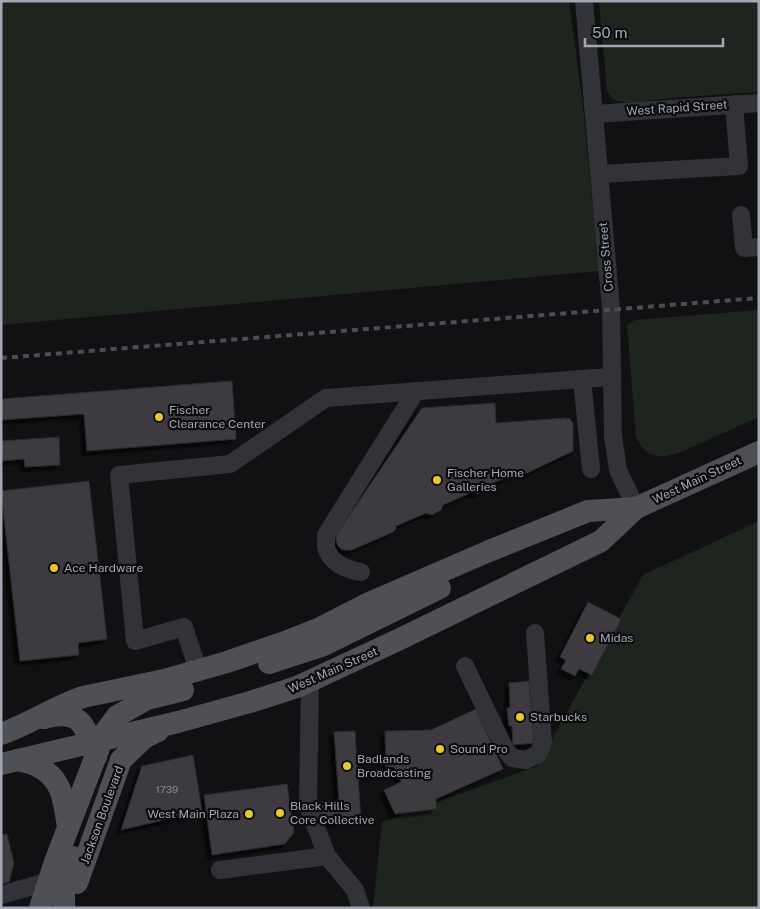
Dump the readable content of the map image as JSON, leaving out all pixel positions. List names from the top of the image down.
{
  "streets": {
    "main road": ["West Main Street", "Jackson Boulevard"],
    "street": ["West Rapid Street", "Cross Street"]
  },
  "crossings": [
    ["West Rapid Street", "Cross Street"],
    ["Cross Street", "West Main Street"],
    ["West Main Street", "Jackson Boulevard"]
  ],
  "places": [
    "Fischer Clearance Center",
    "Fischer Home Galleries",
    "Ace Hardware",
    "Midas",
    "Starbucks",
    "Sound Pro",
    "Badlands Broadcasting",
    "Black Hills Core Collective",
    "West Main Plaza"
  ],
  "house_numbers": ["1739"],
  "scale_bar": "50 m"
}
